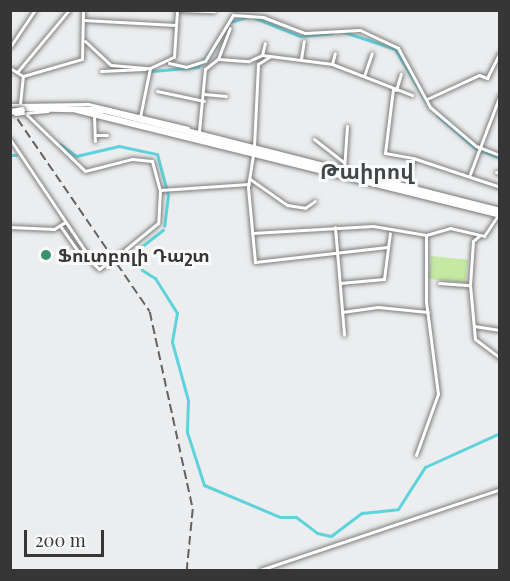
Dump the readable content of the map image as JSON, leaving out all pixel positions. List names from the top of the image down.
{
  "districts": ["Թաիրով"],
  "places": ["Ֆուտբոլի Դաշտ"],
  "scale_bar": "200 m"
}
